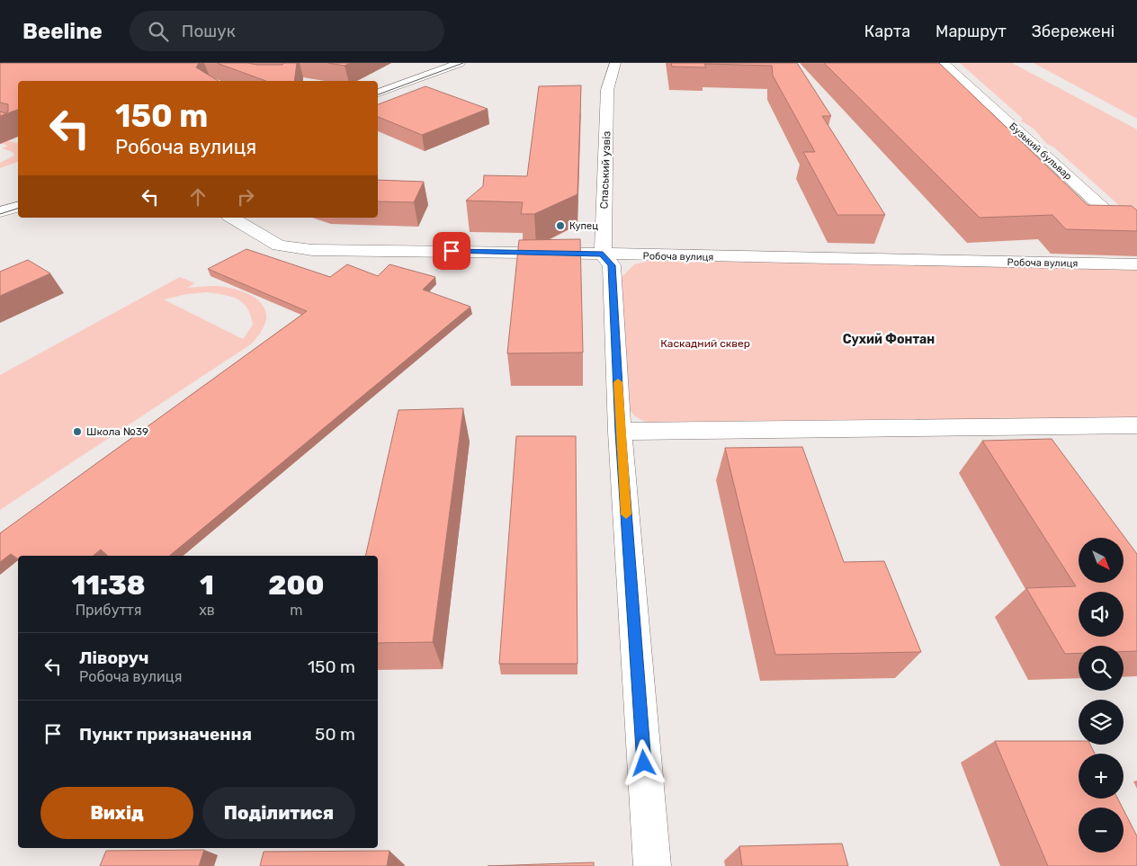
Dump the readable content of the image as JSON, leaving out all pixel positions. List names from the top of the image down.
{
  "streets": {
    "street": ["Бузький бульвар", "Спаський узвіз", "Робоча вулиця"]
  },
  "crossings": [
    ["Спаський узвіз", "Робоча вулиця"]
  ],
  "districts": ["Сухий Фонтан"],
  "parks": ["Каскадний сквер"],
  "places": ["Купец", "Школа №39"],
  "north": "bottom right",
  "page": {
    "header": "Beeline",
    "search": "Пошук",
    "nav": ["Карта", "Маршрут", "Збережені"],
    "turn": ["150 m", "Робоча вулиця"],
    "map_buttons": ["+", "−"],
    "eta": [
      "11:38",
      "Прибуття",
      "1",
      "хв",
      "200",
      "m"
    ],
    "list": [
      {
        "name": "Ліворуч",
        "note": "Робоча вулиця",
        "value": "150 m"
      },
      {
        "name": "Пункт призначення",
        "value": "50 m"
      }
    ],
    "buttons": ["Вихід", "Поділитися"]
  }
}
